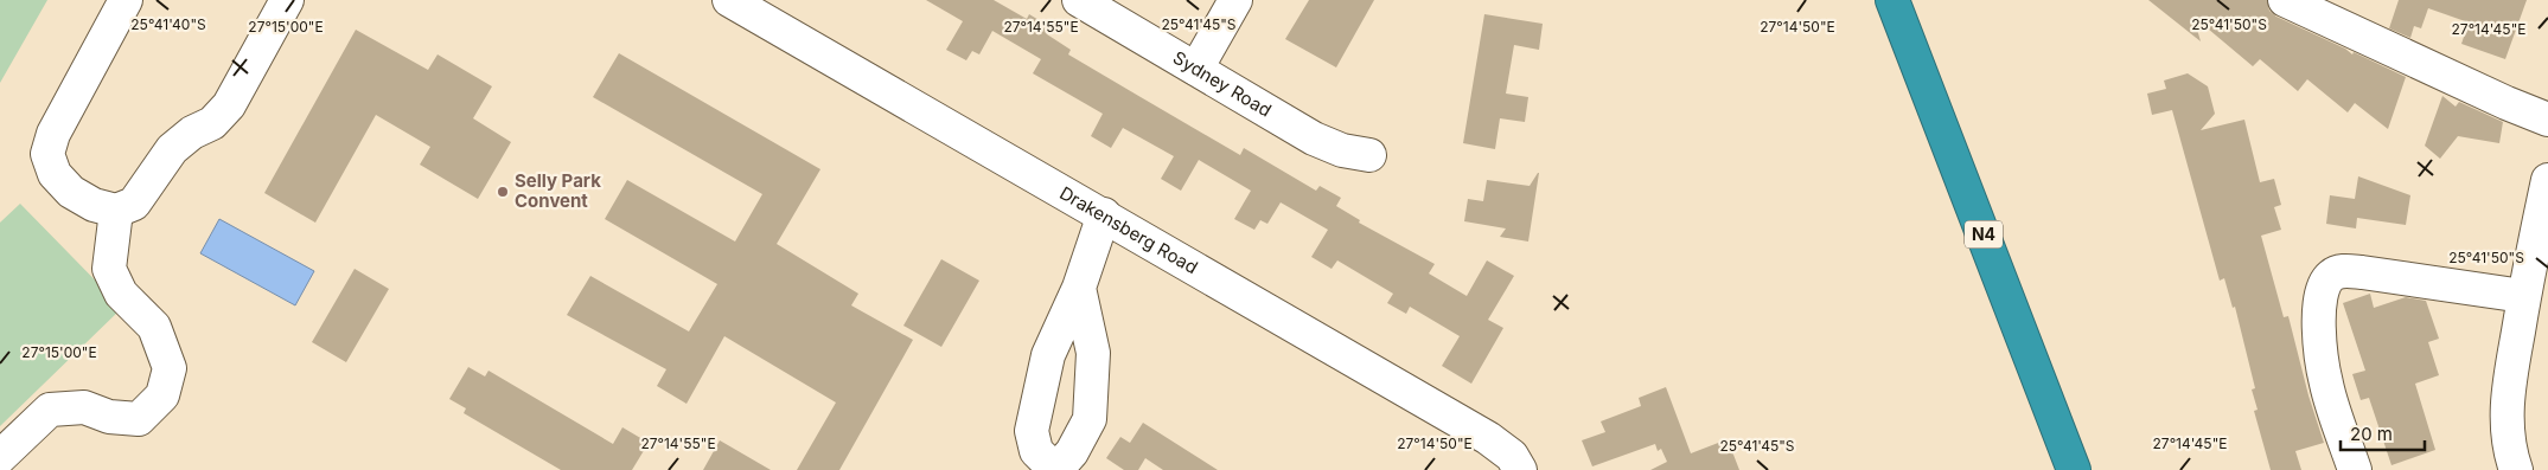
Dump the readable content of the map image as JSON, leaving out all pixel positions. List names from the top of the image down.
{
  "streets": {
    "highway": ["N4"],
    "street": ["Sydney Road", "Drakensberg Road"]
  },
  "places": ["Selly Park Convent"],
  "scale_bar": "20 m",
  "coordinates": [
    "25°41'50\"S",
    "25°41'40\"S",
    "25°41'45\"S",
    "27°15'00\"E",
    "27°14'55\"E",
    "27°14'50\"E",
    "27°14'45\"E"
  ]
}
